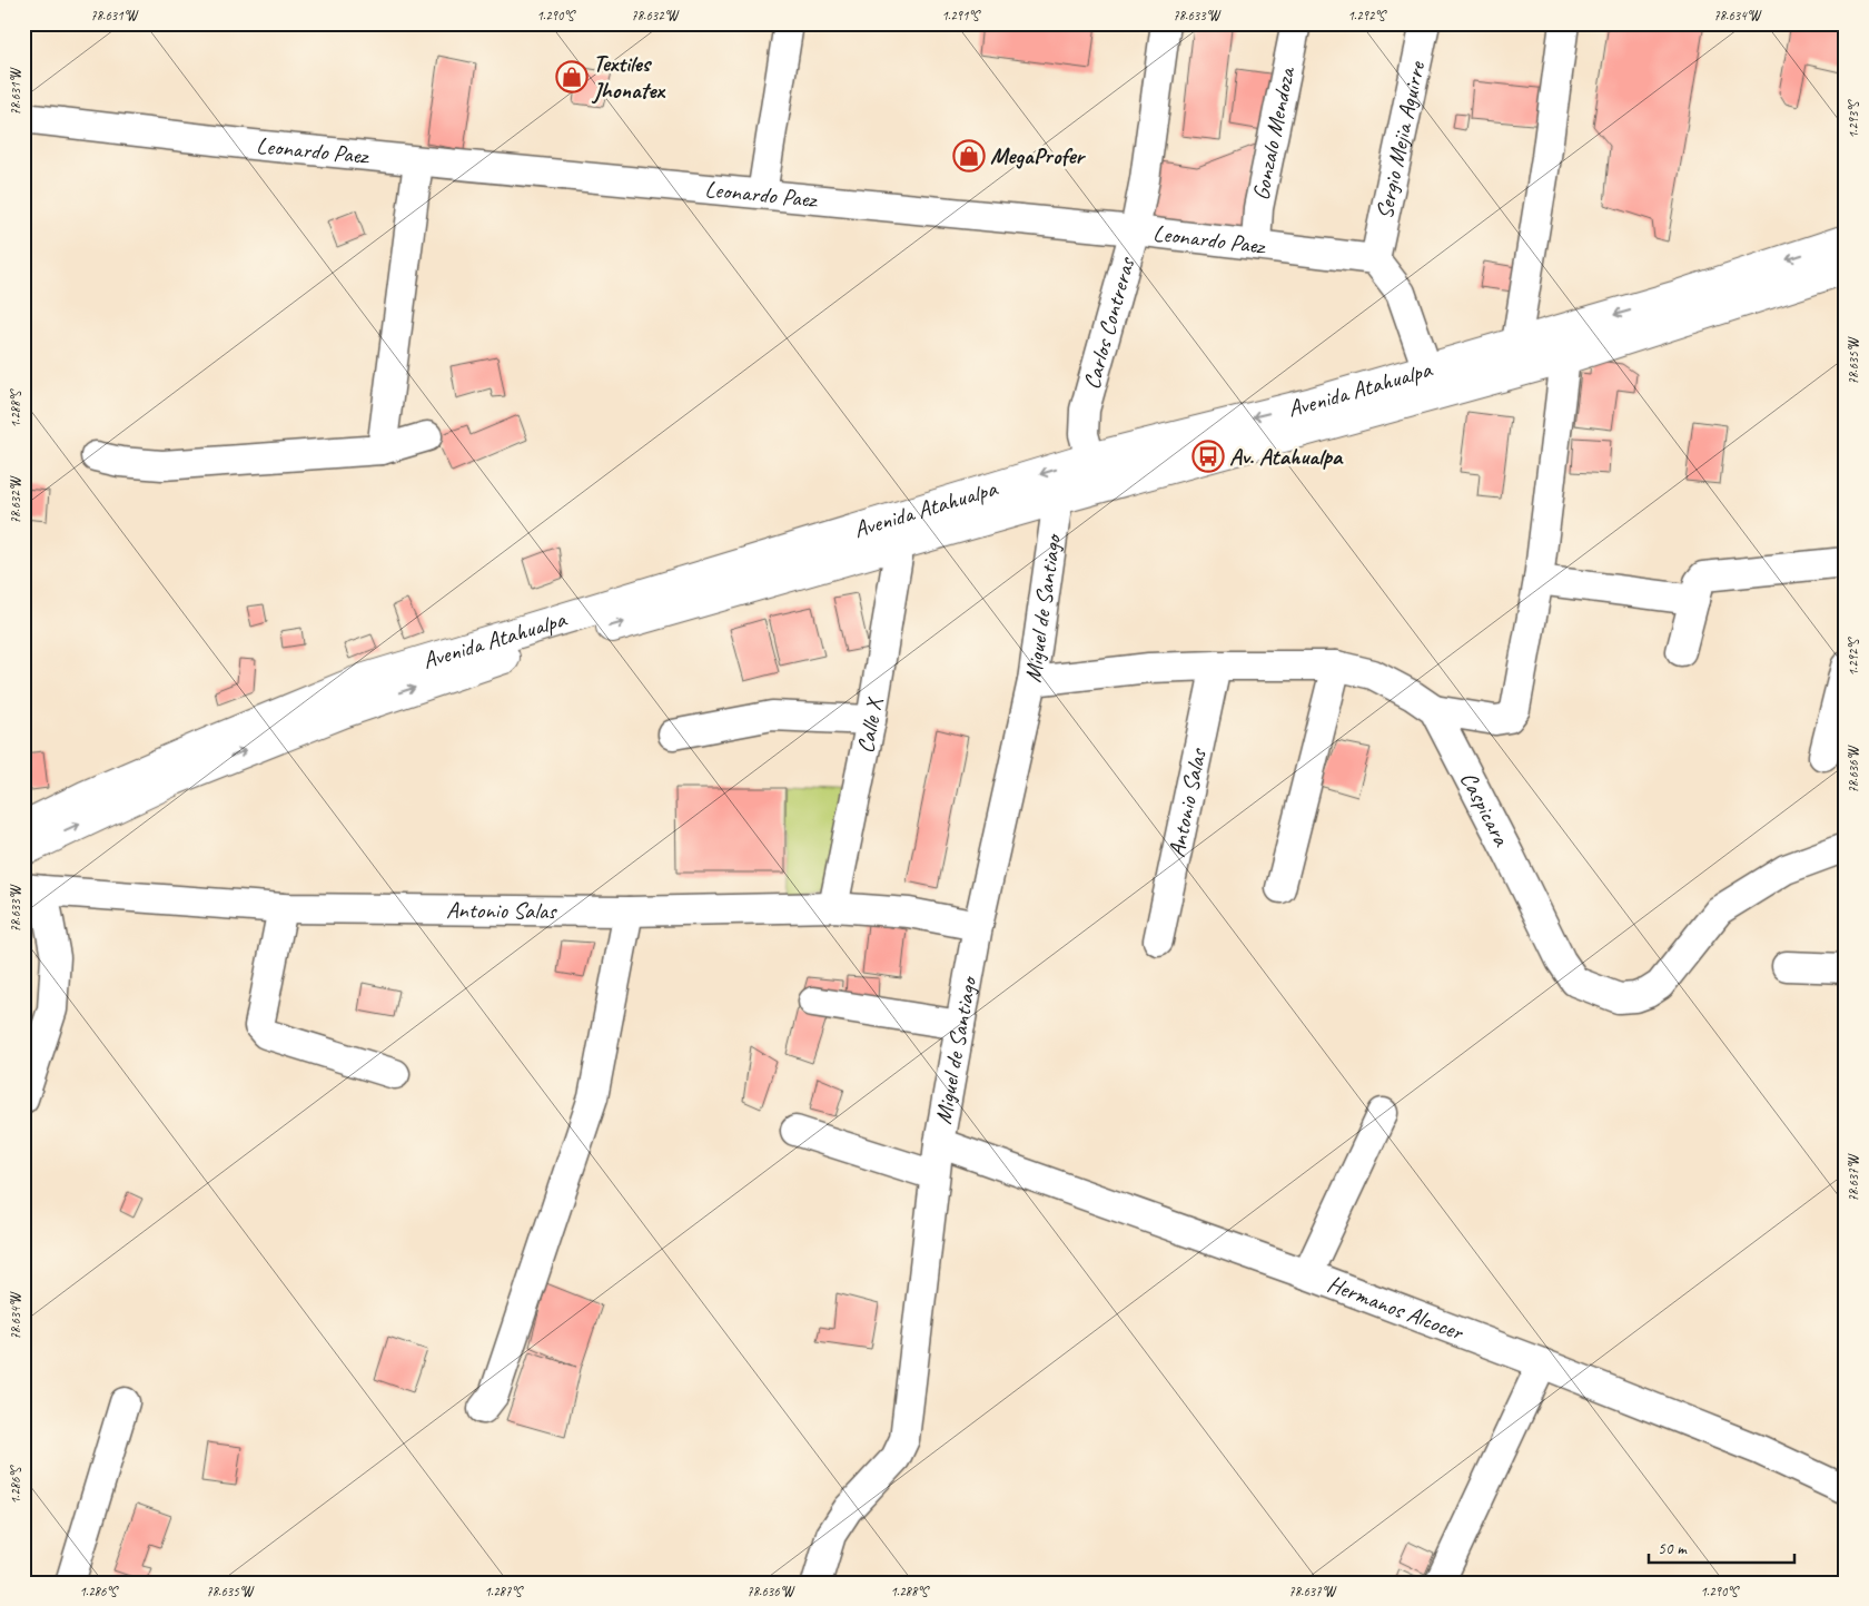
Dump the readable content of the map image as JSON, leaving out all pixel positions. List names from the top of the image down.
{
  "streets": {
    "highway": ["Avenida Atahualpa"],
    "street": [
      "Gonzalo Mendoza",
      "Sergio Mejia Aguirre",
      "Leonardo Paez",
      "Carlos Contreras",
      "Miguel de Santiago",
      "Calle X",
      "Antonio Salas",
      "Caspicara",
      "Hermanos Alcocer"
    ]
  },
  "crossings": [
    ["Gonzalo Mendoza", "Leonardo Paez"],
    ["Sergio Mejia Aguirre", "Leonardo Paez"],
    ["Leonardo Paez", "Carlos Contreras"],
    ["Carlos Contreras", "Avenida Atahualpa"],
    ["Avenida Atahualpa", "Miguel de Santiago"],
    ["Avenida Atahualpa", "Calle X"],
    ["Miguel de Santiago", "Antonio Salas"],
    ["Miguel de Santiago", "Caspicara"],
    ["Miguel de Santiago", "Hermanos Alcocer"],
    ["Calle X", "Antonio Salas"],
    ["Antonio Salas", "Caspicara"]
  ],
  "places": {
    "shop": ["Textiles Jhonatex", "MegaProfer"],
    "bus stop": ["Av. Atahualpa"]
  },
  "scale_bar": "50 m",
  "coordinates": [
    "78.631°W",
    "1.290°S",
    "78.632°W",
    "1.291°S",
    "78.633°W",
    "1.292°S",
    "78.634°W",
    "1.293°S",
    "78.635°W",
    "1.288°S",
    "78.636°W",
    "78.637°W",
    "1.286°S",
    "1.287°S"
  ]
}
